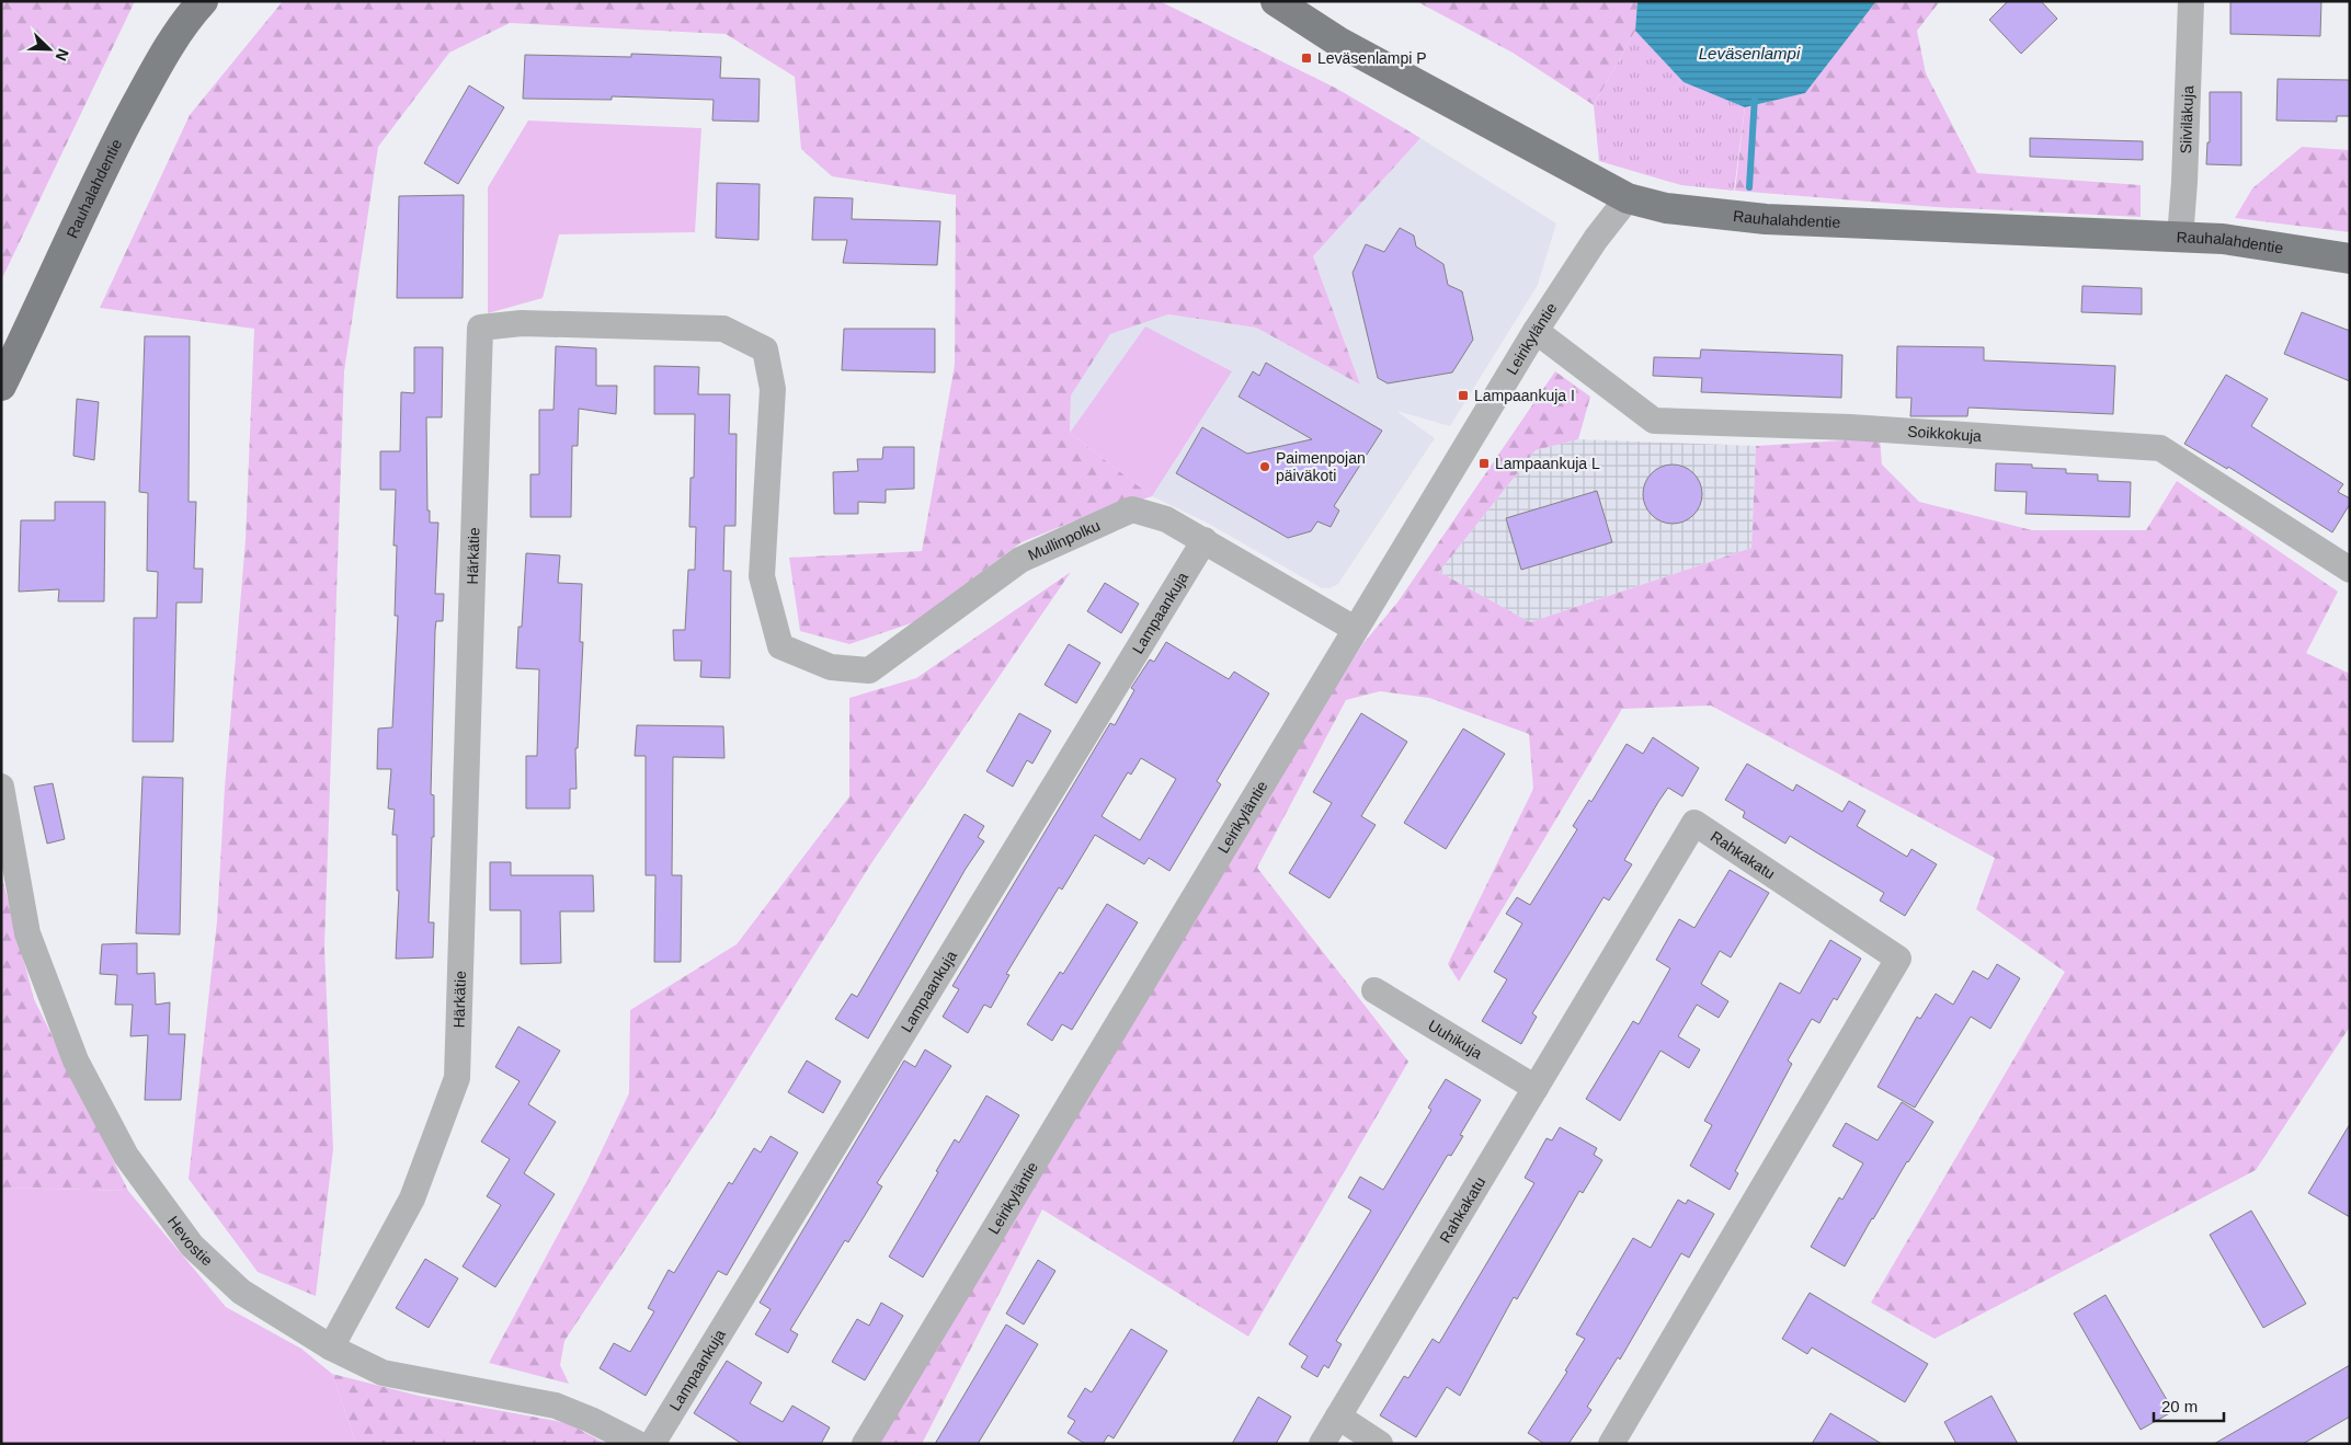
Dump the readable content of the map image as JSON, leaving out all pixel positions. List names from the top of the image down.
{
  "streets": {
    "main road": ["Rauhalahdentie"],
    "street": [
      "Siiviläkuja",
      "Leirikyläntie",
      "Soikkokuja",
      "Mullinpolku",
      "Härkätie",
      "Lampaankuja",
      "Rahkakatu",
      "Uuhikuja",
      "Hevostie"
    ]
  },
  "crossings": [
    ["Siiviläkuja", "Rauhalahdentie"],
    ["Rauhalahdentie", "Leirikyläntie"],
    ["Leirikyläntie", "Soikkokuja"],
    ["Leirikyläntie", "Mullinpolku"],
    ["Mullinpolku", "Härkätie"],
    ["Mullinpolku", "Lampaankuja"],
    ["Härkätie", "Hevostie"],
    ["Rahkakatu", "Uuhikuja"]
  ],
  "water": ["Leväsenlampi"],
  "places": {
    "transit": ["Leväsenlampi P", "Lampaankuja I", "Lampaankuja L"],
    "other": ["Paimenpojan päiväkoti"]
  },
  "scale_bar": "20 m",
  "north": "bottom right"
}
